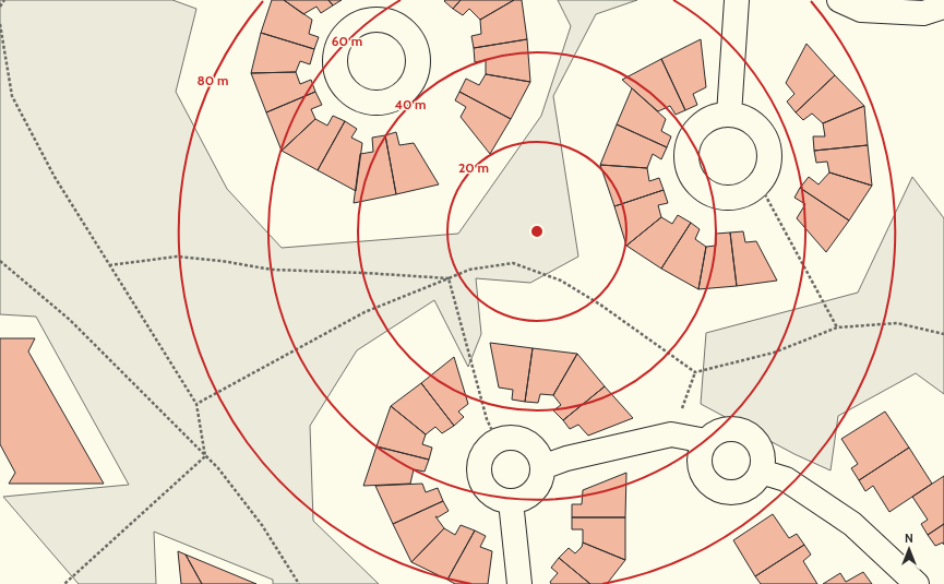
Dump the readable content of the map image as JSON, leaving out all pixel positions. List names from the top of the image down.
{
  "north": "top",
  "rings": [
    "60 m",
    "80 m",
    "40 m",
    "20 m"
  ]
}
